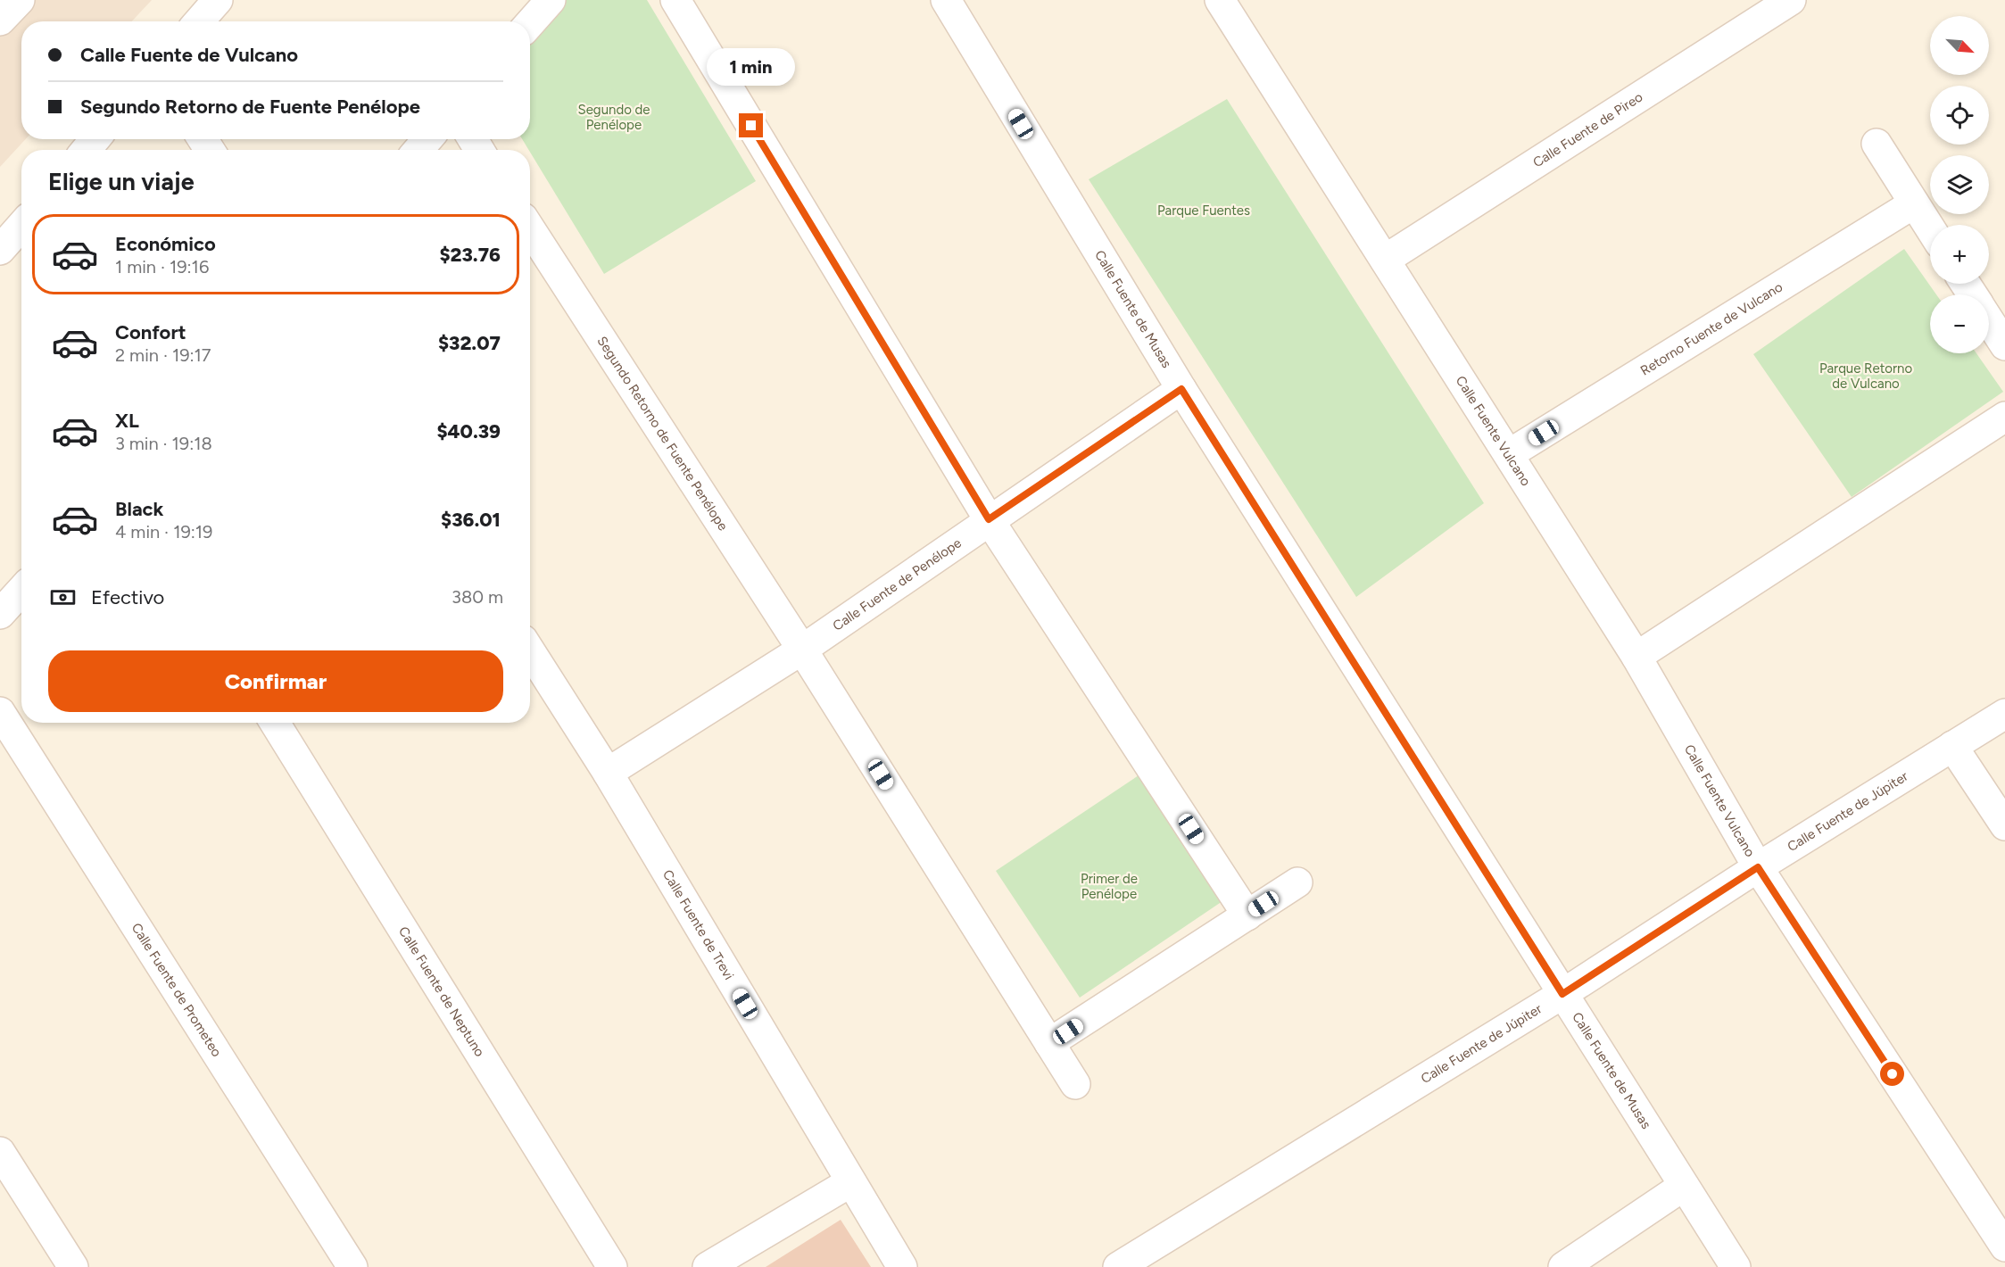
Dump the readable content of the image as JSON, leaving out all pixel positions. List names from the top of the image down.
{
  "streets": {
    "street": [
      "Calle Fuente de Pireo",
      "Calle Fuente de Musas",
      "Retorno Fuente de Vulcano",
      "Calle Fuente Vulcano",
      "Segundo Retorno de Fuente Penélope",
      "Calle Fuente de Penélope",
      "Calle Fuente de Júpiter",
      "Calle Fuente de Trevi",
      "Calle Fuente de Prometeo",
      "Calle Fuente de Neptuno"
    ]
  },
  "crossings": [
    ["Calle Fuente de Pireo", "Calle Fuente Vulcano"],
    ["Calle Fuente de Musas", "Calle Fuente de Penélope"],
    ["Calle Fuente de Musas", "Calle Fuente de Júpiter"],
    ["Retorno Fuente de Vulcano", "Calle Fuente Vulcano"],
    ["Calle Fuente Vulcano", "Calle Fuente de Júpiter"],
    ["Segundo Retorno de Fuente Penélope", "Calle Fuente de Penélope"],
    ["Calle Fuente de Penélope", "Calle Fuente de Trevi"]
  ],
  "parks": [
    "Segundo de Penélope",
    "Parque Fuentes",
    "Parque Retorno de Vulcano",
    "Primer de Penélope"
  ],
  "north": "bottom right",
  "page": {
    "map_buttons": ["+", "−"],
    "banner": ["Calle Fuente de Vulcano", "Segundo Retorno de Fuente Penélope"],
    "bubble": "1 min",
    "heading": "Elige un viaje",
    "list": [
      {
        "name": "Económico",
        "note": "1 min · 19:16",
        "value": "$23.76"
      },
      {
        "name": "Confort",
        "note": "2 min · 19:17",
        "value": "$32.07"
      },
      {
        "name": "XL",
        "note": "3 min · 19:18",
        "value": "$40.39"
      },
      {
        "name": "Black",
        "note": "4 min · 19:19",
        "value": "$36.01"
      }
    ],
    "pay": ["Efectivo", "380 m"],
    "buttons": "Confirmar"
  }
}
